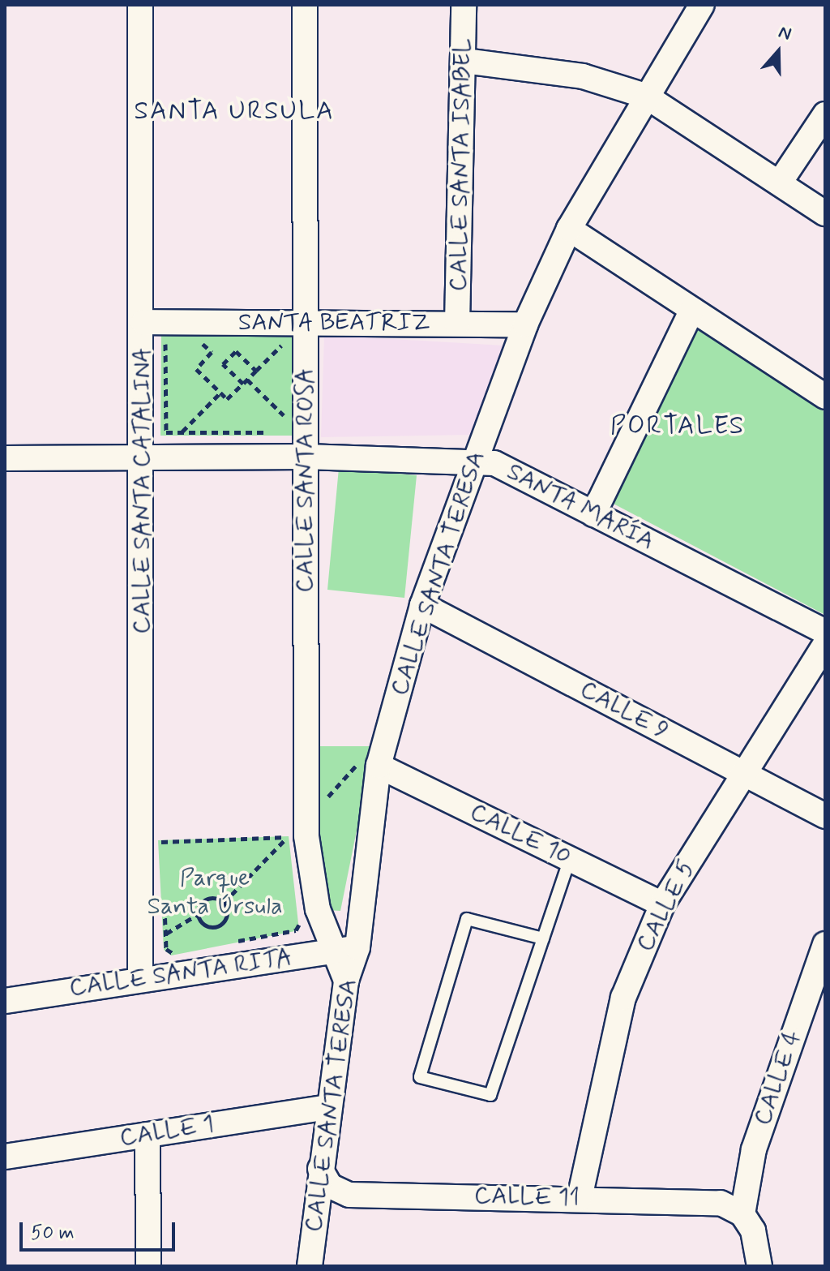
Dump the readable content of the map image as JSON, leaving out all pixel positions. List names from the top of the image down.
{
  "streets": {
    "street": [
      "CALLE SANTA ISABEL",
      "SANTA BEATRIZ",
      "CALLE SANTA ROSA",
      "CALLE SANTA CATALINA",
      "SANTA MARÍA",
      "CALLE SANTA TERESA",
      "CALLE 9",
      "CALLE 10",
      "CALLE 5",
      "CALLE SANTA RITA",
      "CALLE 4",
      "CALLE 1",
      "CALLE 11"
    ]
  },
  "crossings": [
    ["CALLE SANTA ISABEL", "SANTA BEATRIZ"],
    ["SANTA BEATRIZ", "CALLE SANTA ROSA"],
    ["SANTA BEATRIZ", "CALLE SANTA CATALINA"],
    ["SANTA BEATRIZ", "CALLE SANTA TERESA"],
    ["CALLE SANTA ROSA", "SANTA MARÍA"],
    ["CALLE SANTA ROSA", "CALLE SANTA TERESA"],
    ["CALLE SANTA ROSA", "CALLE SANTA RITA"],
    ["CALLE SANTA CATALINA", "SANTA MARÍA"],
    ["CALLE SANTA CATALINA", "CALLE SANTA RITA"],
    ["SANTA MARÍA", "CALLE SANTA TERESA"],
    ["CALLE SANTA TERESA", "CALLE 9"],
    ["CALLE SANTA TERESA", "CALLE 10"],
    ["CALLE SANTA TERESA", "CALLE SANTA RITA"],
    ["CALLE SANTA TERESA", "CALLE 1"],
    ["CALLE SANTA TERESA", "CALLE 11"],
    ["CALLE 9", "CALLE 5"],
    ["CALLE 10", "CALLE 5"],
    ["CALLE 5", "CALLE 11"],
    ["CALLE 4", "CALLE 11"]
  ],
  "districts": ["SANTA URSULA", "PORTALES"],
  "parks": ["Parque Santa Úrsula"],
  "scale_bar": "50 m",
  "north": "top"
}
